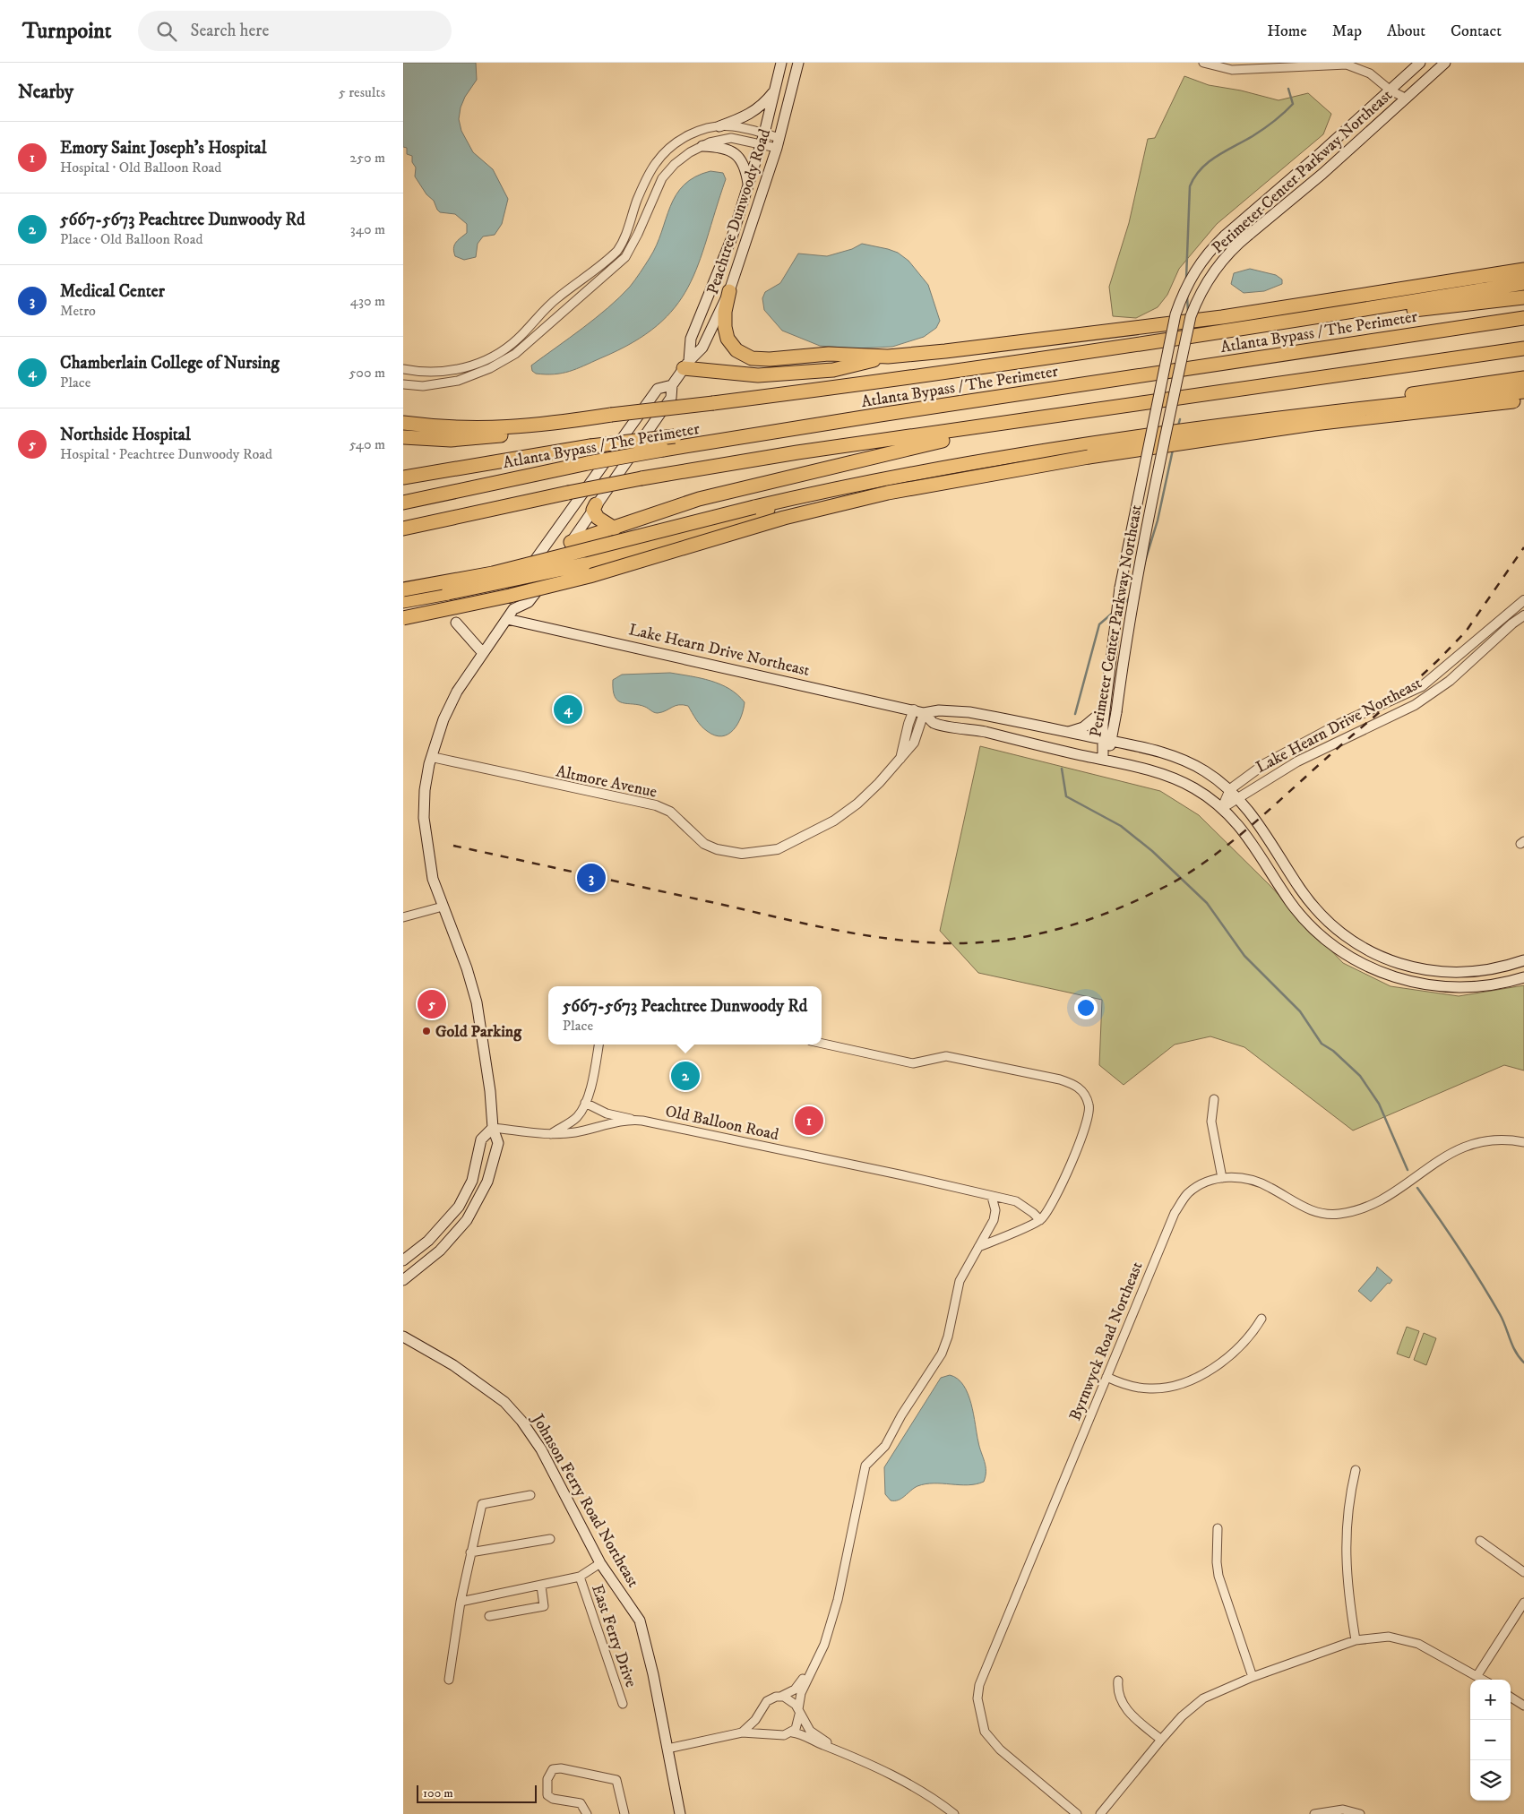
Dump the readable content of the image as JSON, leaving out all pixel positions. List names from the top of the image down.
{
  "streets": {
    "highway": ["Atlanta Bypass / The Perimeter"],
    "main road": [
      "Perimeter Center Parkway Northeast",
      "Peachtree Dunwoody Road",
      "Lake Hearn Drive Northeast",
      "Johnson Ferry Road Northeast"
    ],
    "street": [
      "Altmore Avenue",
      "Old Balloon Road",
      "Byrnwyck Road Northeast",
      "East Ferry Drive"
    ]
  },
  "crossings": [
    ["Perimeter Center Parkway Northeast", "Lake Hearn Drive Northeast"],
    ["Peachtree Dunwoody Road", "Lake Hearn Drive Northeast"],
    ["Peachtree Dunwoody Road", "Altmore Avenue"],
    ["Peachtree Dunwoody Road", "Old Balloon Road"],
    ["Lake Hearn Drive Northeast", "Altmore Avenue"]
  ],
  "places": ["Gold Parking"],
  "scale_bar": "100 m",
  "page": {
    "header": "Turnpoint",
    "search": "Search here",
    "nav": [
      "Home",
      "Map",
      "About",
      "Contact"
    ],
    "heading": ["Nearby", "5 results"],
    "list": [
      {
        "mark": "1",
        "name": "Emory Saint Joseph's Hospital",
        "note": "Hospital · Old Balloon Road",
        "value": "250 m"
      },
      {
        "mark": "2",
        "name": "5667-5673 Peachtree Dunwoody Rd",
        "note": "Place · Old Balloon Road",
        "value": "340 m"
      },
      {
        "mark": "3",
        "name": "Medical Center",
        "note": "Metro",
        "value": "430 m"
      },
      {
        "mark": "4",
        "name": "Chamberlain College of Nursing",
        "note": "Place",
        "value": "500 m"
      },
      {
        "mark": "5",
        "name": "Northside Hospital",
        "note": "Hospital · Peachtree Dunwoody Road",
        "value": "540 m"
      }
    ],
    "pins": [
      "4",
      "3",
      "5",
      "2",
      "1"
    ],
    "popup": ["5667-5673 Peachtree Dunwoody Rd", "Place"],
    "map_buttons": ["+", "−"],
    "scale": "100 m"
  }
}
